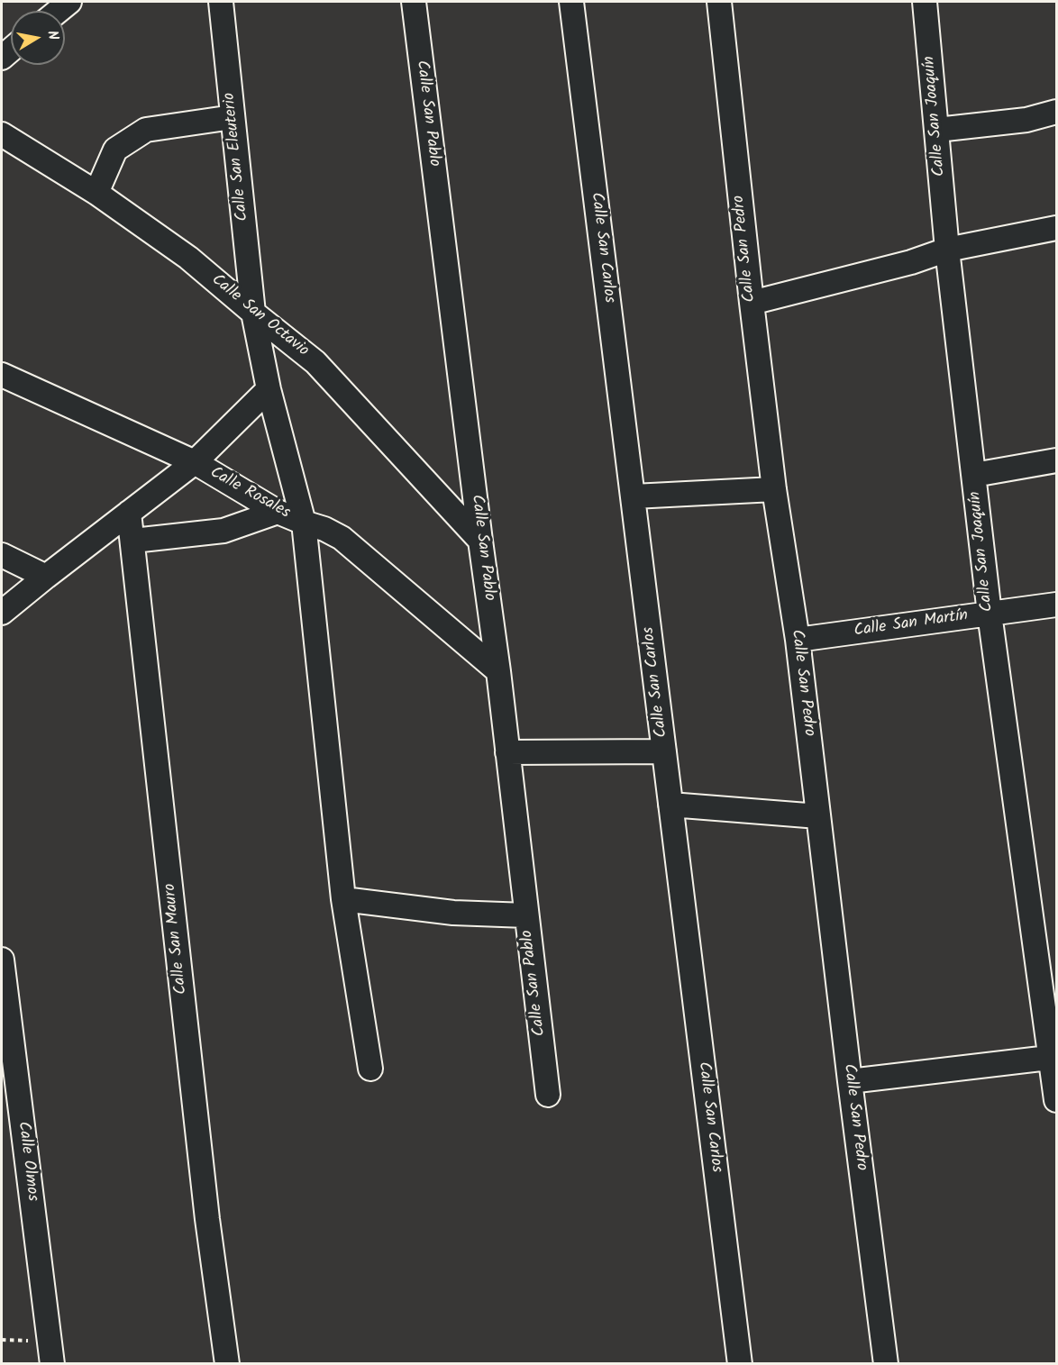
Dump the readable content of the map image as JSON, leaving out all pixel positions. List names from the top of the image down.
{
  "streets": {
    "street": [
      "Calle San Pablo",
      "Calle San Joaquín",
      "Calle San Eleuterio",
      "Calle San Carlos",
      "Calle San Pedro",
      "Calle San Octavio",
      "Calle Rosales",
      "Calle San Martín",
      "Calle San Mauro",
      "Calle Olmos"
    ]
  },
  "crossings": [
    ["Calle San Pablo", "Calle San Octavio"],
    ["Calle San Pablo", "Calle Rosales"],
    ["Calle San Joaquín", "Calle San Martín"],
    ["Calle San Eleuterio", "Calle San Octavio"],
    ["Calle San Eleuterio", "Calle Rosales"],
    ["Calle San Pedro", "Calle San Martín"]
  ],
  "north": "right"
}
